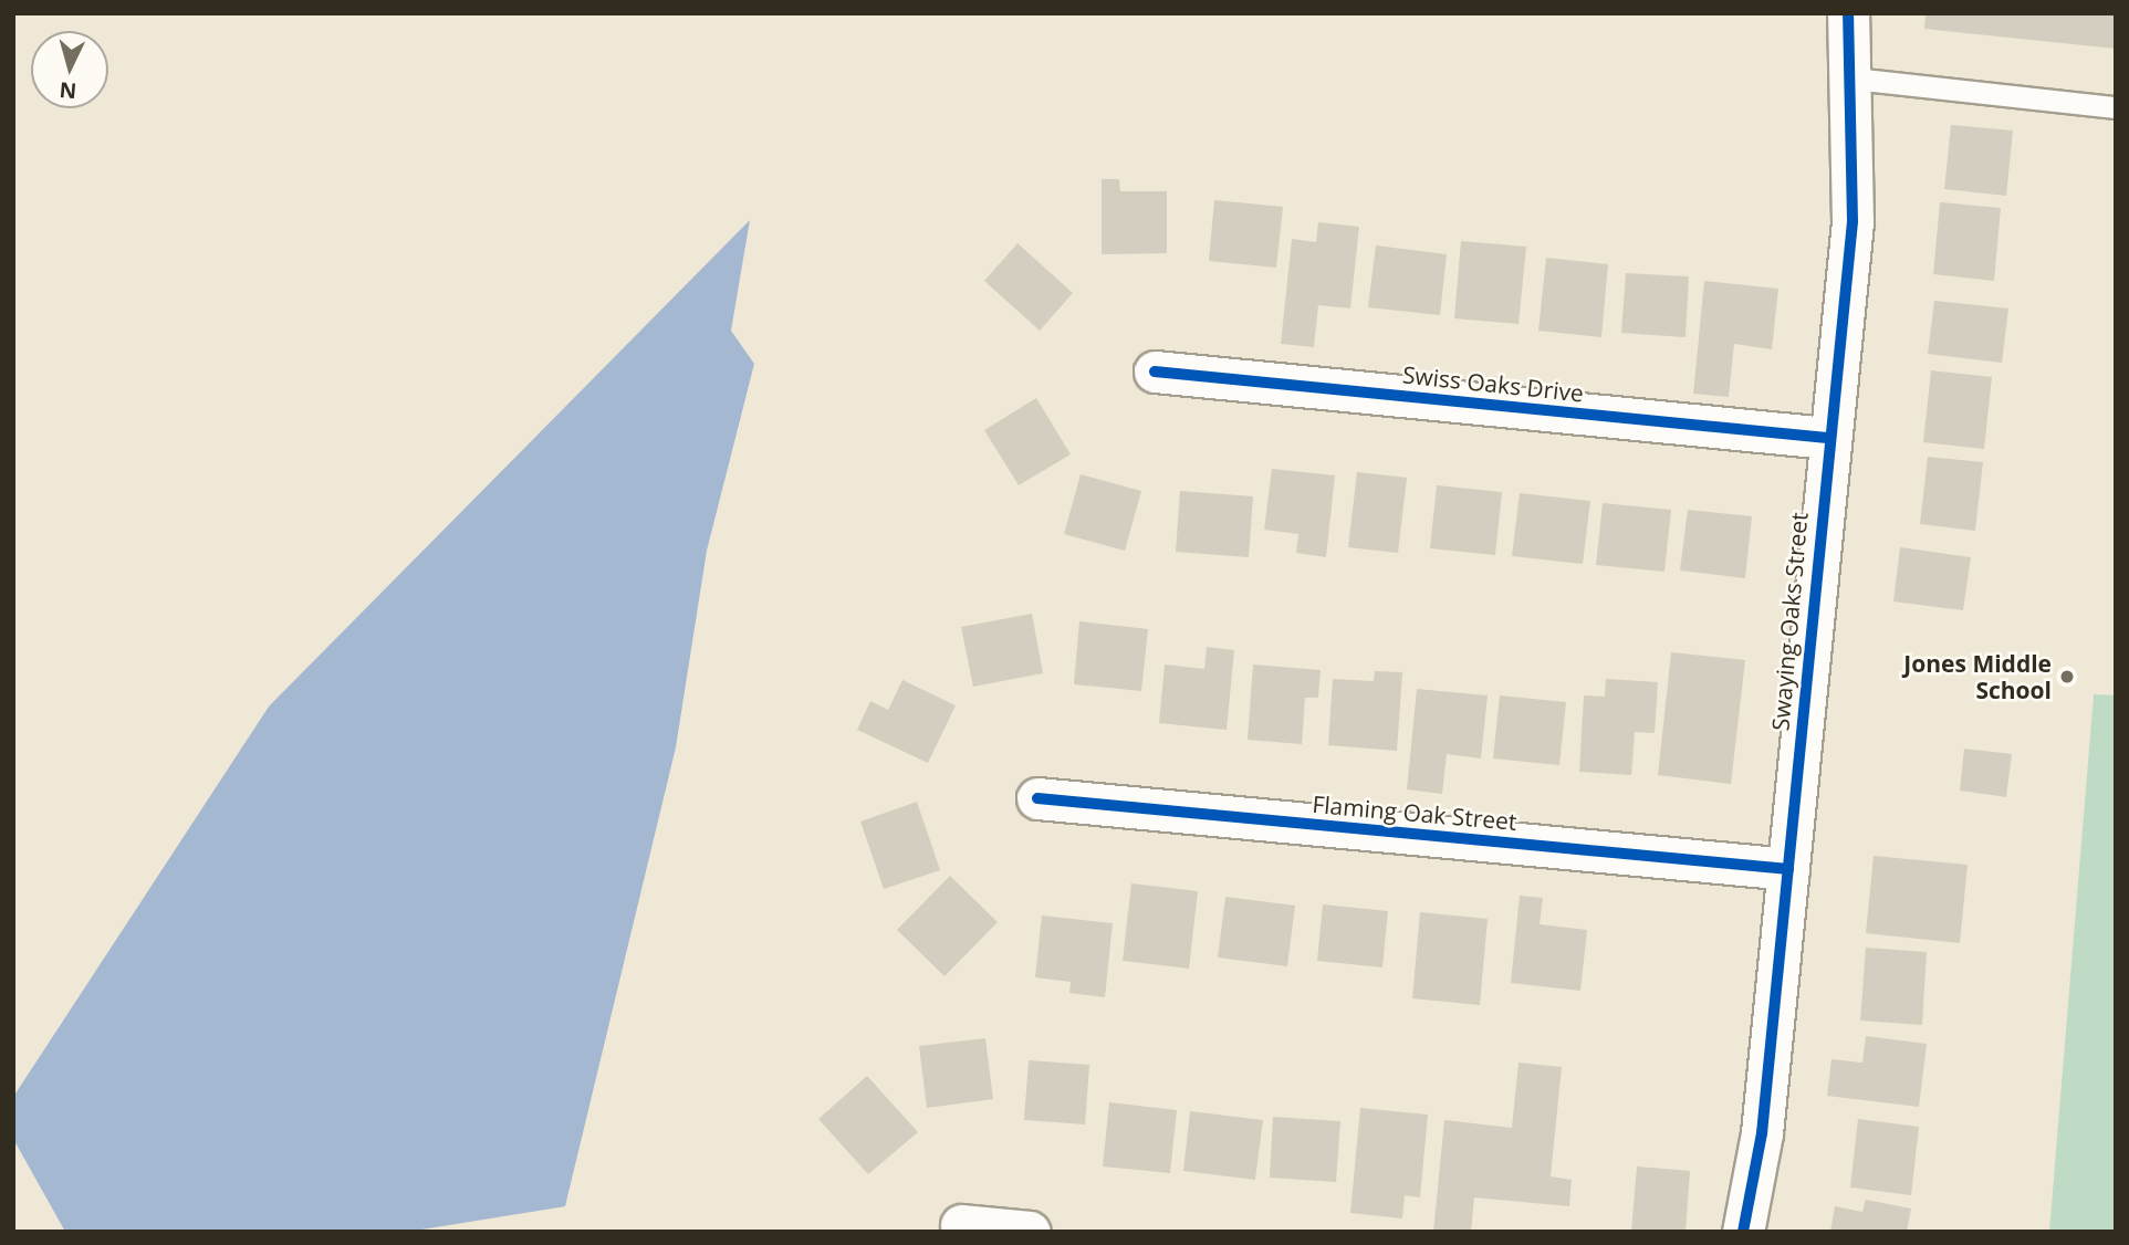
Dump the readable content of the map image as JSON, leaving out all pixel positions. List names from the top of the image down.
{
  "streets": {
    "street": ["Swiss Oaks Drive", "Swaying Oaks Street", "Flaming Oak Street"]
  },
  "crossings": [
    ["Swiss Oaks Drive", "Swaying Oaks Street"],
    ["Swaying Oaks Street", "Flaming Oak Street"]
  ],
  "places": ["Jones Middle School"],
  "north": "bottom"
}
